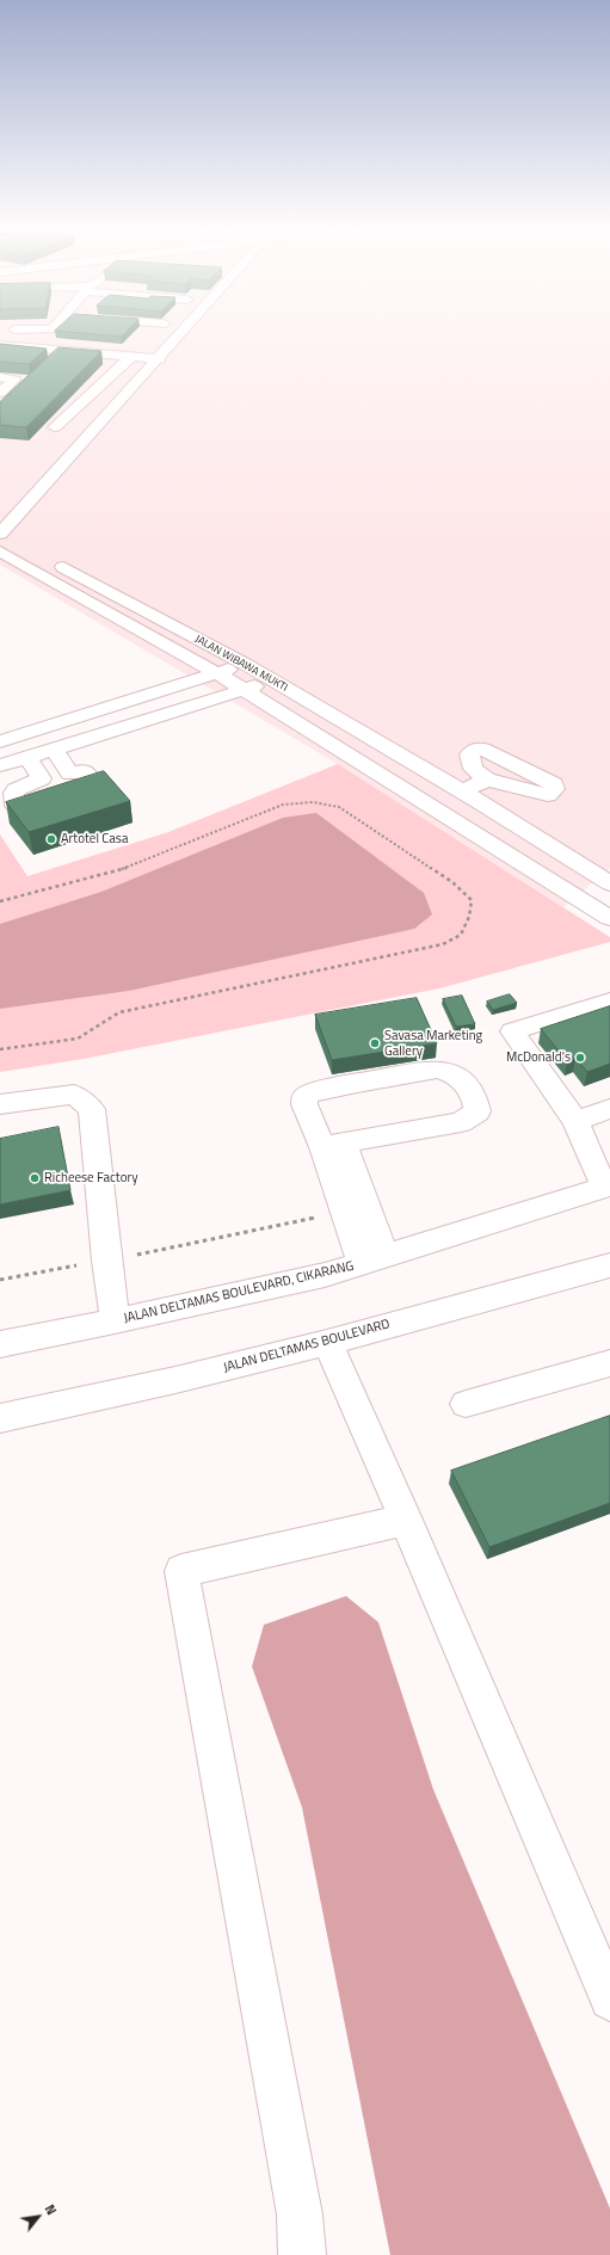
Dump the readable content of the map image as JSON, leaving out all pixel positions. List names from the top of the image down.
{
  "streets": {
    "street": ["JALAN WIBAWA MUKTI", "JALAN DELTAMAS BOULEVARD, CIKARANG", "JALAN DELTAMAS BOULEVARD"]
  },
  "places": [
    "Artotel Casa",
    "Savasa Marketing Gallery",
    "McDonald's",
    "Richeese Factory"
  ],
  "north": "top right"
}
